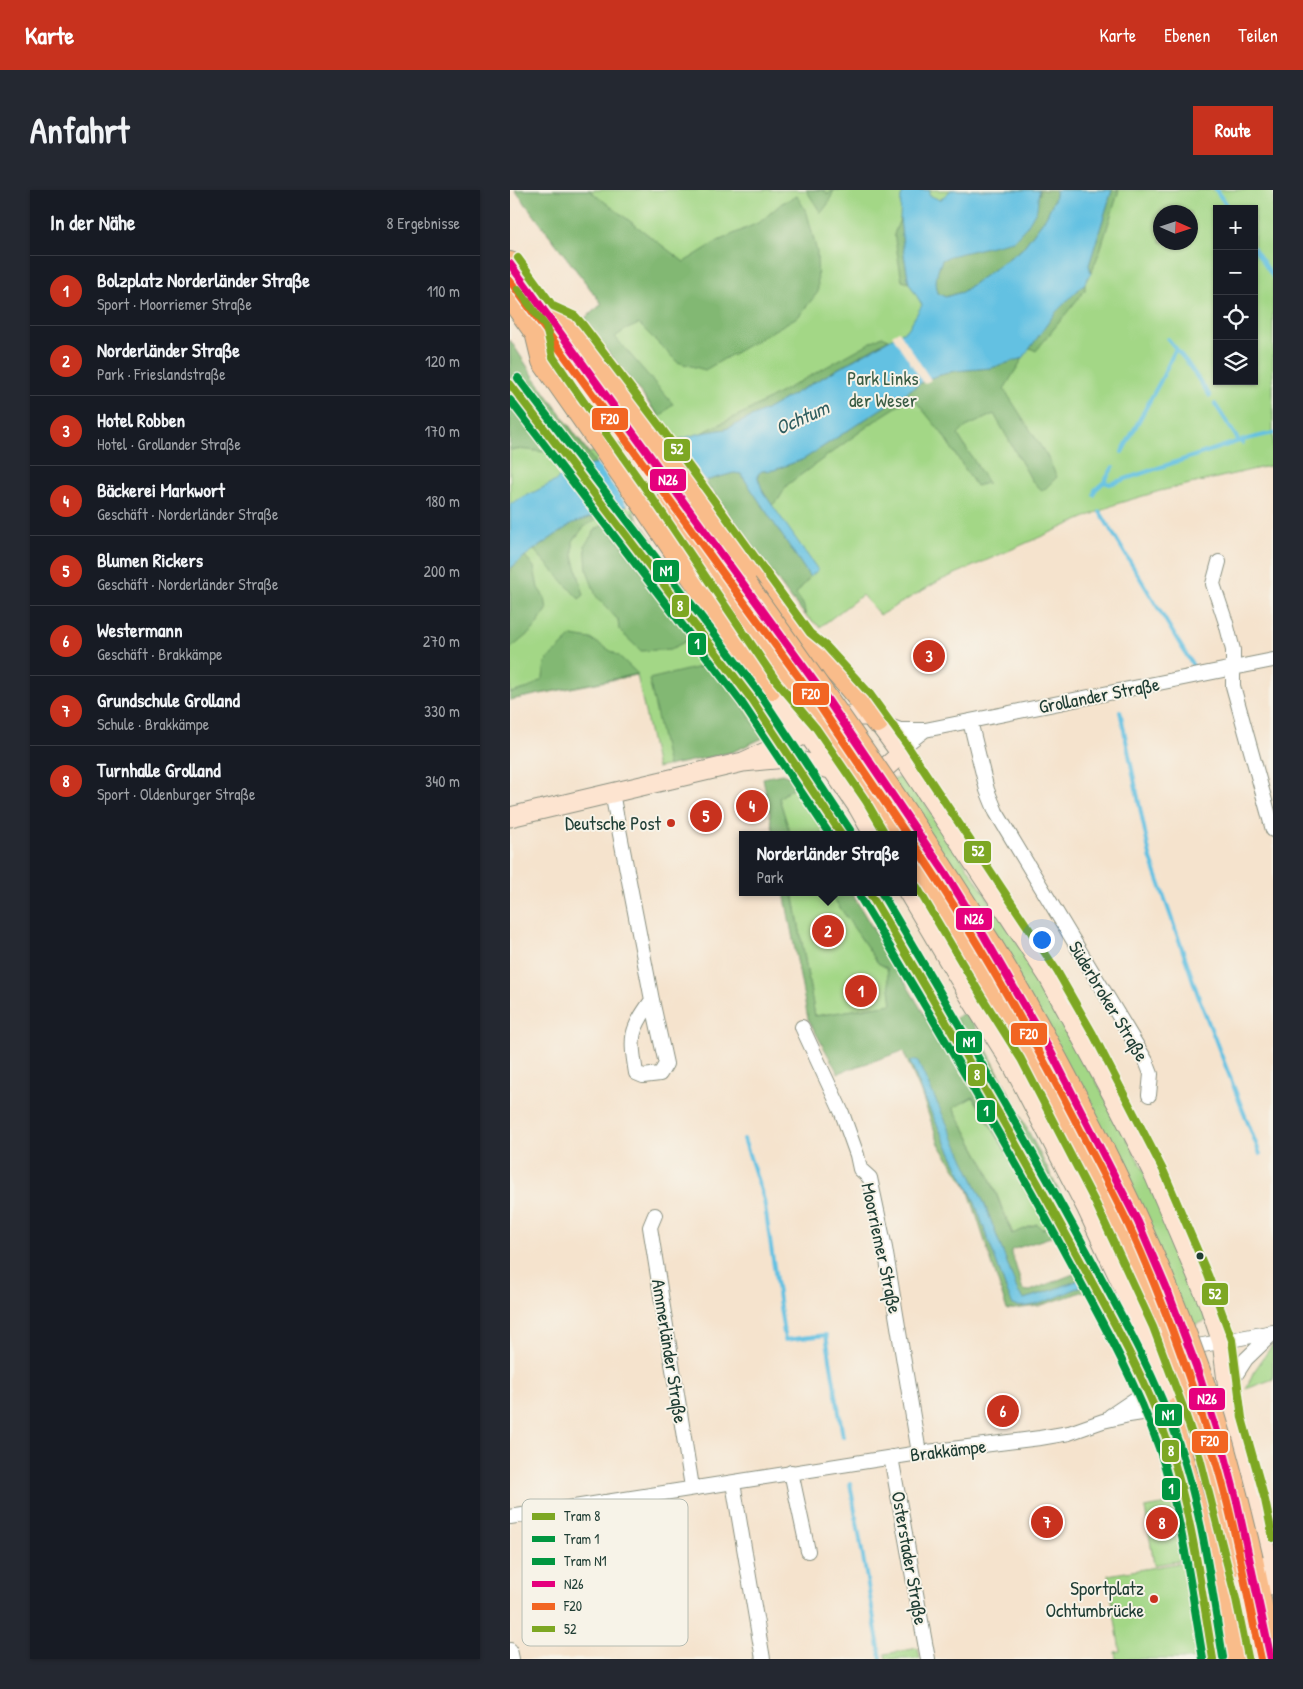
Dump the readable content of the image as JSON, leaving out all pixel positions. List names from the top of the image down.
{
  "streets": {
    "street": [
      "Grollander Straße",
      "Süderbroker Straße",
      "Moorriemer Straße",
      "Ammerländer Straße",
      "Brakkämpe",
      "Osterstader Straße"
    ]
  },
  "crossings": [
    ["Grollander Straße", "Süderbroker Straße"],
    ["Moorriemer Straße", "Brakkämpe"],
    ["Ammerländer Straße", "Brakkämpe"],
    ["Brakkämpe", "Osterstader Straße"]
  ],
  "water": ["Ochtum"],
  "parks": ["Park Links der Weser"],
  "places": ["Deutsche Post", "Sportplatz Ochtumbrücke"],
  "lines": [
    "transit line 52",
    "transit line N26",
    "transit line F20",
    "tram line N1",
    "tram line 8",
    "tram line 1"
  ],
  "legend": [
    "Tram 8",
    "Tram 1",
    "Tram N1",
    "N26",
    "F20",
    "52"
  ],
  "north": "right",
  "page": {
    "header": "Karte",
    "nav": ["Karte", "Ebenen", "Teilen"],
    "buttons": "Route",
    "title": "Anfahrt",
    "heading": ["In der Nähe", "8 Ergebnisse"],
    "map_buttons": ["+", "−"],
    "list": [
      {
        "mark": "1",
        "name": "Bolzplatz Norderländer Straße",
        "note": "Sport · Moorriemer Straße",
        "value": "110 m"
      },
      {
        "mark": "2",
        "name": "Norderländer Straße",
        "note": "Park · Frieslandstraße",
        "value": "120 m"
      },
      {
        "mark": "3",
        "name": "Hotel Robben",
        "note": "Hotel · Grollander Straße",
        "value": "170 m"
      },
      {
        "mark": "4",
        "name": "Bäckerei Markwort",
        "note": "Geschäft · Norderländer Straße",
        "value": "180 m"
      },
      {
        "mark": "5",
        "name": "Blumen Rickers",
        "note": "Geschäft · Norderländer Straße",
        "value": "200 m"
      },
      {
        "mark": "6",
        "name": "Westermann",
        "note": "Geschäft · Brakkämpe",
        "value": "270 m"
      },
      {
        "mark": "7",
        "name": "Grundschule Grolland",
        "note": "Schule · Brakkämpe",
        "value": "330 m"
      },
      {
        "mark": "8",
        "name": "Turnhalle Grolland",
        "note": "Sport · Oldenburger Straße",
        "value": "340 m"
      }
    ],
    "pins": [
      "3",
      "4",
      "5",
      "2",
      "1",
      "6",
      "7",
      "8"
    ],
    "popup": ["Norderländer Straße", "Park"]
  }
}
